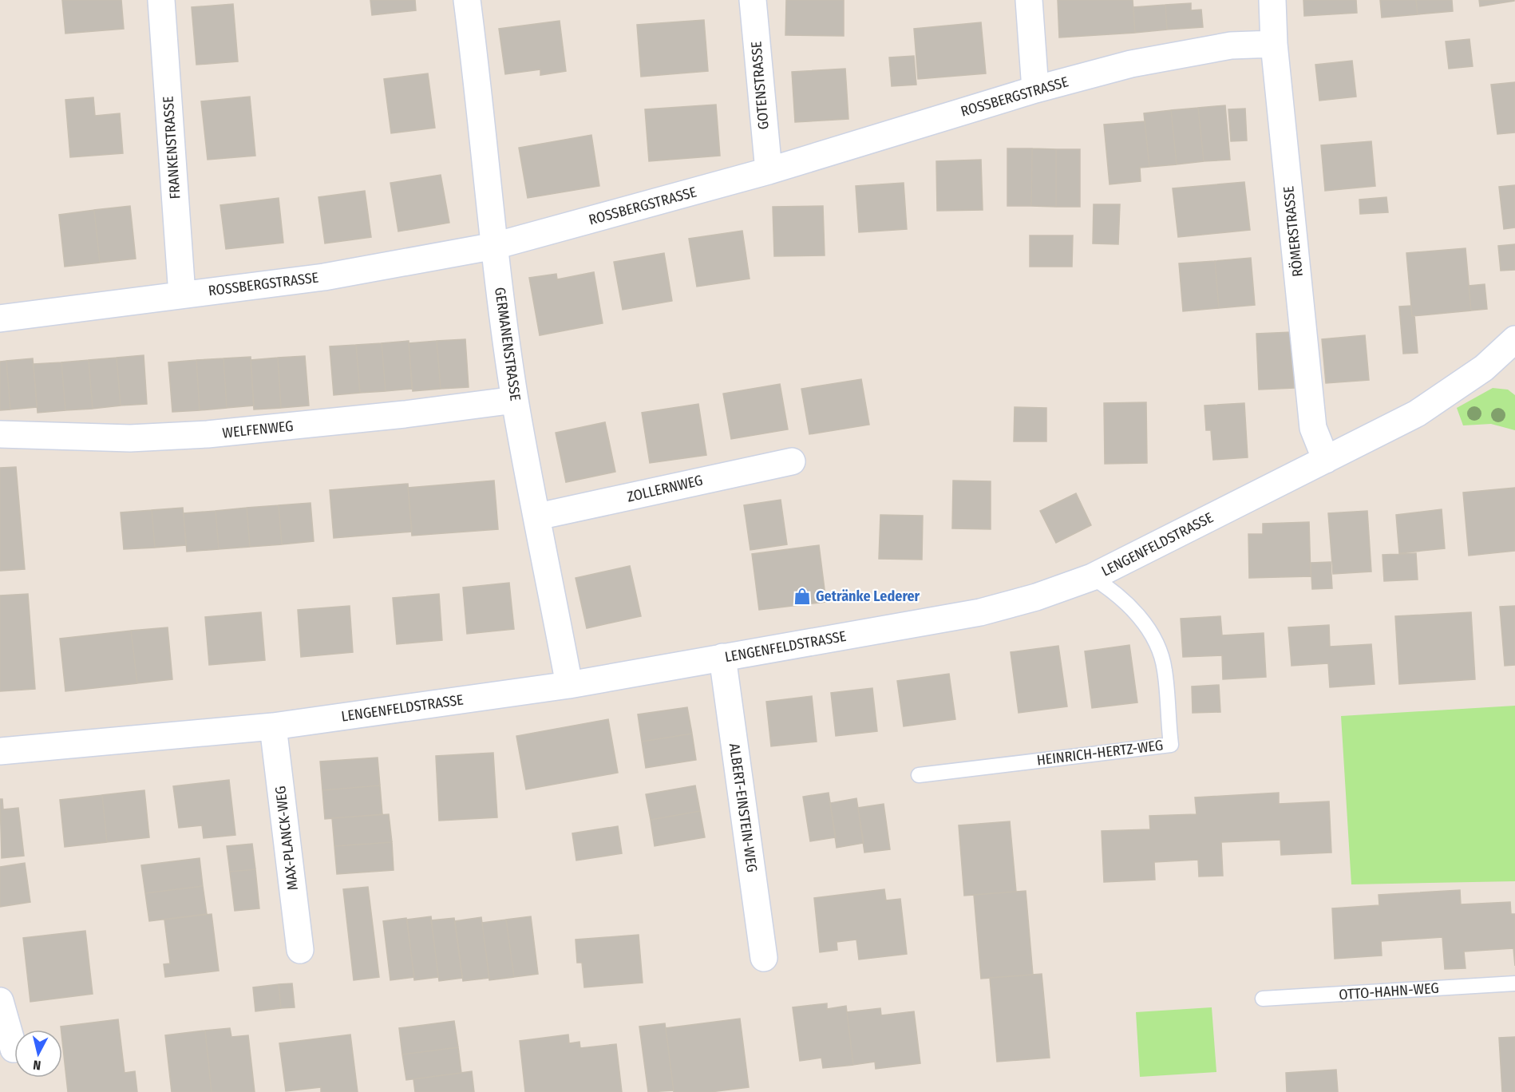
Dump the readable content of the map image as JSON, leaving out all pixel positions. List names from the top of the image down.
{
  "streets": {
    "street": [
      "GOTENSTRASSE",
      "ROSSBERGSTRASSE",
      "FRANKENSTRASSE",
      "RÖMERSTRASSE",
      "GERMANENSTRASSE",
      "WELFENWEG",
      "ZOLLERNWEG",
      "LENGENFELDSTRASSE",
      "ALBERT-EINSTEIN-WEG",
      "MAX-PLANCK-WEG"
    ],
    "lane": ["HEINRICH-HERTZ-WEG", "OTTO-HAHN-WEG"]
  },
  "crossings": [
    ["GOTENSTRASSE", "ROSSBERGSTRASSE"],
    ["ROSSBERGSTRASSE", "FRANKENSTRASSE"],
    ["ROSSBERGSTRASSE", "RÖMERSTRASSE"],
    ["ROSSBERGSTRASSE", "GERMANENSTRASSE"],
    ["RÖMERSTRASSE", "LENGENFELDSTRASSE"],
    ["GERMANENSTRASSE", "WELFENWEG"],
    ["GERMANENSTRASSE", "ZOLLERNWEG"],
    ["GERMANENSTRASSE", "LENGENFELDSTRASSE"],
    ["LENGENFELDSTRASSE", "HEINRICH-HERTZ-WEG"],
    ["LENGENFELDSTRASSE", "ALBERT-EINSTEIN-WEG"],
    ["LENGENFELDSTRASSE", "MAX-PLANCK-WEG"]
  ],
  "places": {
    "shop": ["Getränke Lederer"]
  },
  "north": "bottom"
}
